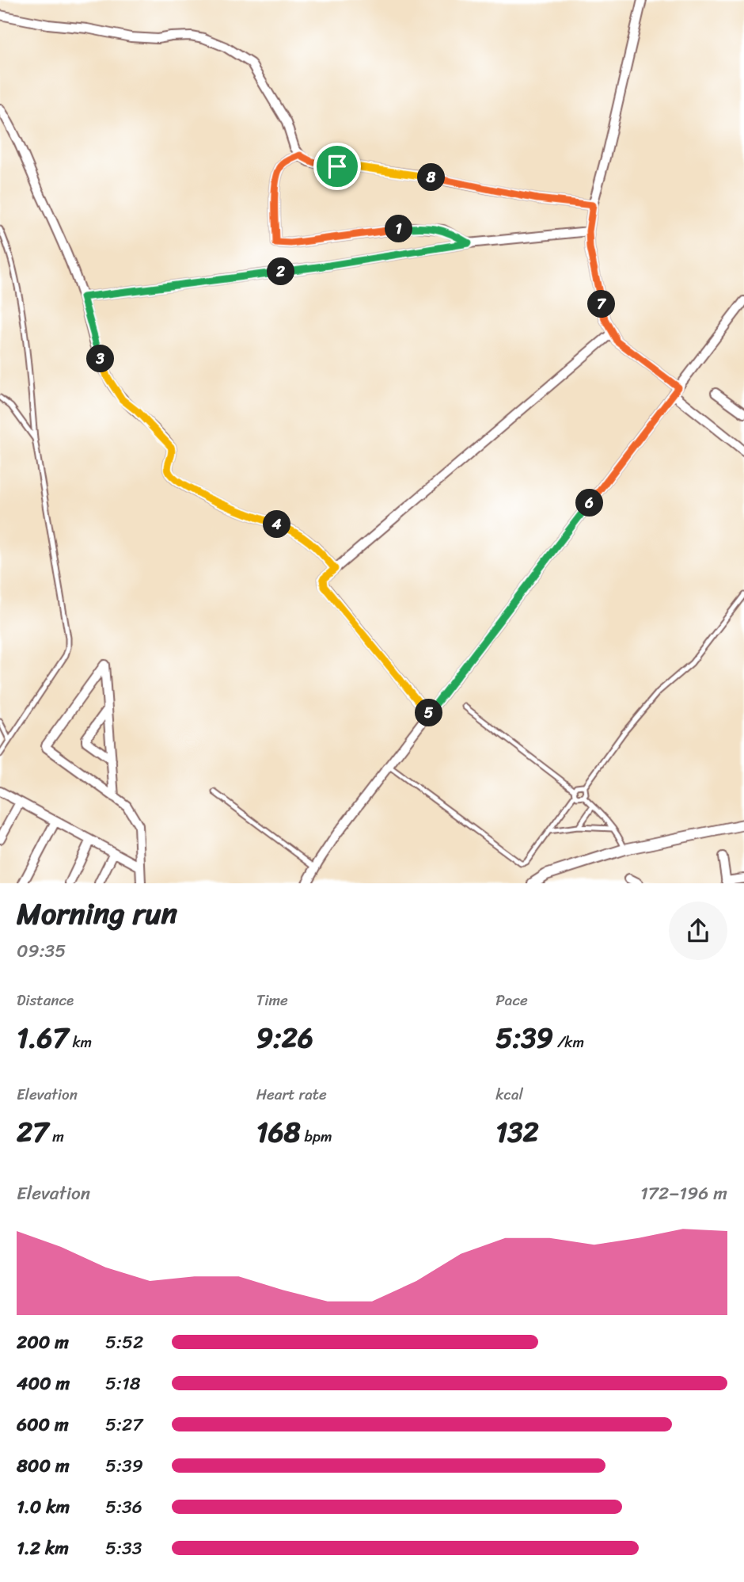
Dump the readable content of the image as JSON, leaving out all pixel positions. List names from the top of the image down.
{
  "page": {
    "pins": [
      "8",
      "1",
      "2",
      "7",
      "3",
      "6",
      "4",
      "5"
    ],
    "heading": ["Morning run", "09:35"],
    "stats": [
      ["Distance", "1.67 km"],
      ["Time", "9:26"],
      ["Pace", "5:39 /km"],
      ["Elevation", "27 m"],
      ["Heart rate", "168 bpm"],
      ["kcal", "132"]
    ],
    "chart": ["Elevation", "172–196 m"],
    "list": [
      {
        "name": "200 m",
        "note": "5:52"
      },
      {
        "name": "400 m",
        "note": "5:18"
      },
      {
        "name": "600 m",
        "note": "5:27"
      },
      {
        "name": "800 m",
        "note": "5:39"
      },
      {
        "name": "1.0 km",
        "note": "5:36"
      },
      {
        "name": "1.2 km",
        "note": "5:33"
      }
    ]
  }
}
